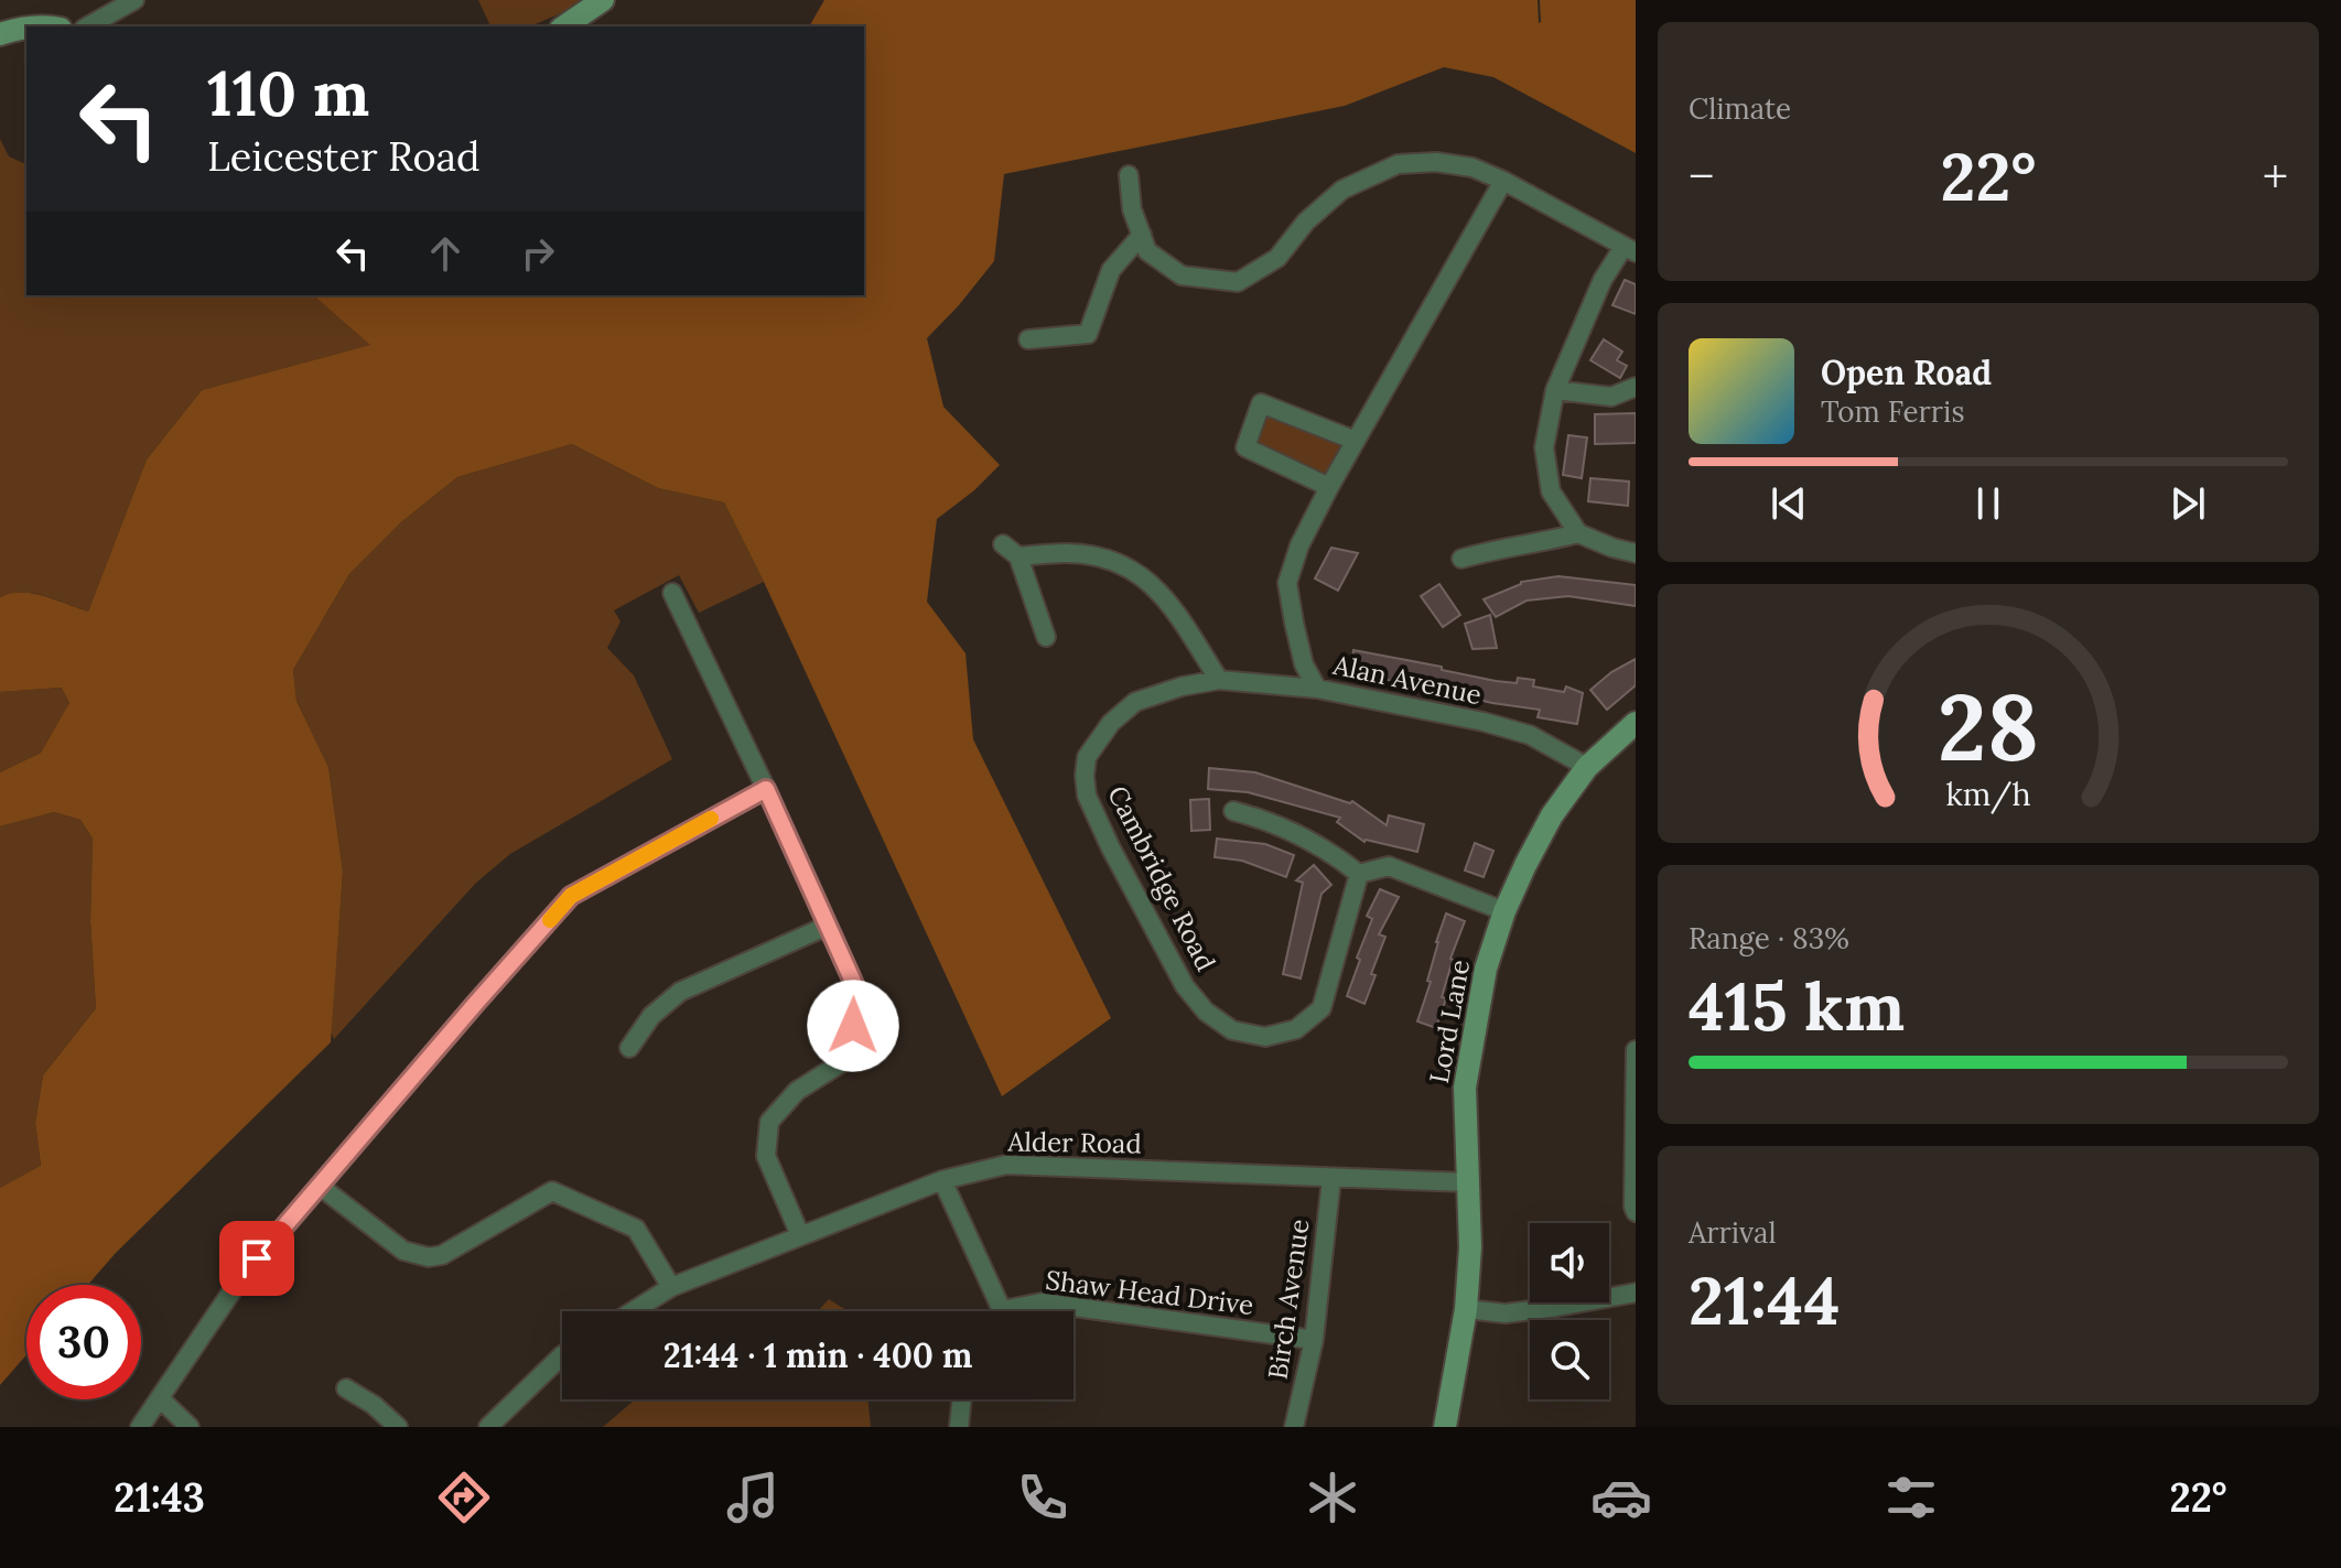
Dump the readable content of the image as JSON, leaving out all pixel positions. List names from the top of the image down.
{
  "streets": {
    "street": [
      "Alan Avenue",
      "Cambridge Road",
      "Lord Lane",
      "Alder Road",
      "Shaw Head Drive",
      "Birch Avenue"
    ]
  },
  "crossings": [
    ["Alan Avenue", "Cambridge Road"],
    ["Alan Avenue", "Lord Lane"],
    ["Lord Lane", "Alder Road"],
    ["Alder Road", "Birch Avenue"],
    ["Shaw Head Drive", "Birch Avenue"]
  ],
  "page": {
    "tile": [
      "Climate",
      ["Range · 83%", "415 km"],
      ["Arrival", "21:44"]
    ],
    "turn": ["110 m", "Leicester Road"],
    "heat": ["−", "22°", "+"],
    "song": ["Open Road", "Tom Ferris"],
    "limit": "30",
    "trip": "21:44 · 1 min · 400 m",
    "tabs": ["21:43", "22°"],
    "gauge": ["28", "km/h"]
  }
}
